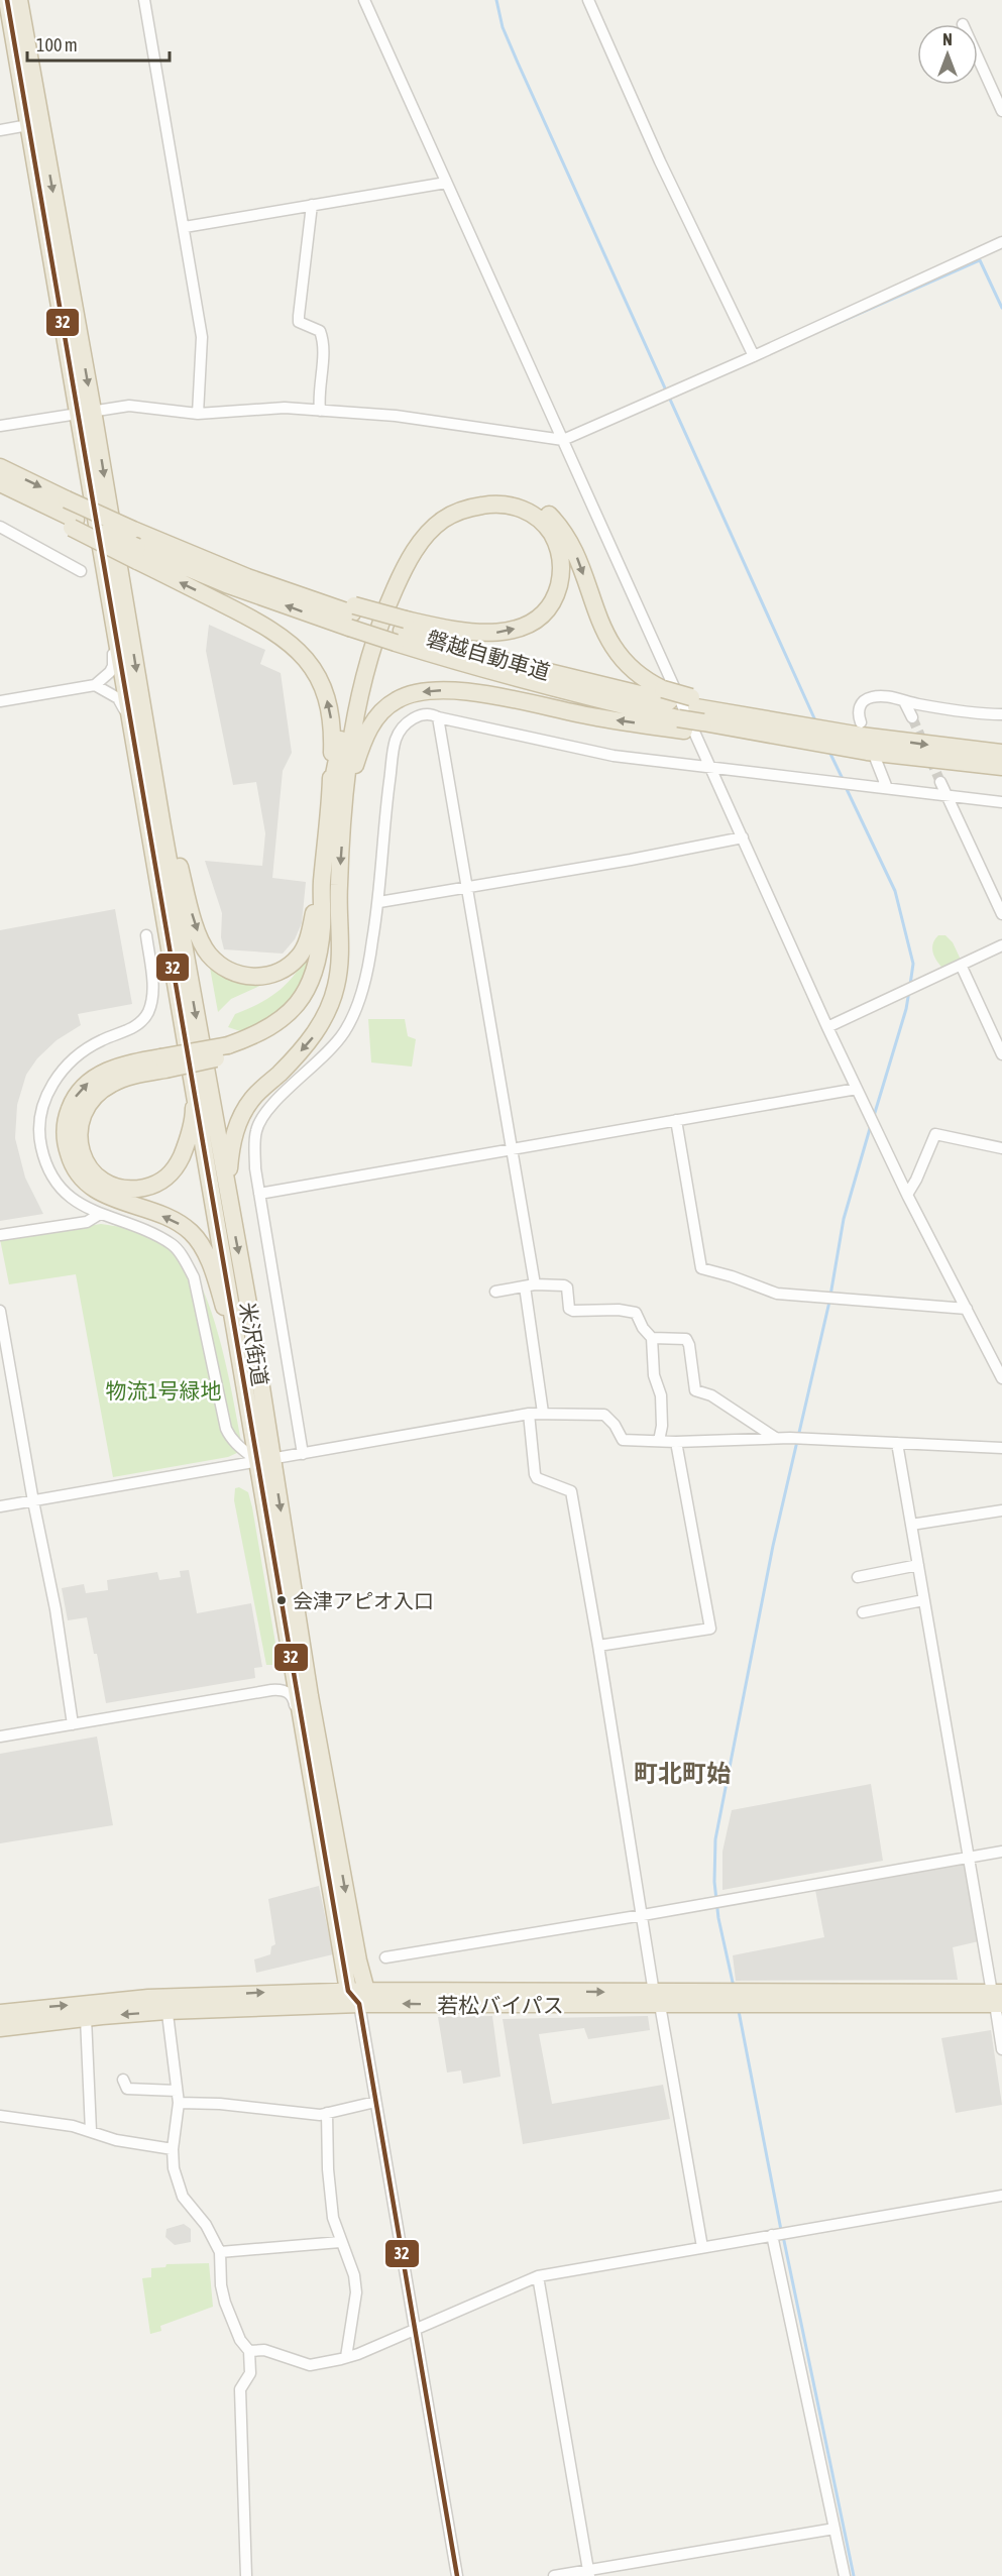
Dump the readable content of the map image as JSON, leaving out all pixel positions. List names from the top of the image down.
{
  "streets": {
    "highway": ["磐越自動車道", "米沢街道", "若松バイパス"]
  },
  "crossings": [
    ["米沢街道", "若松バイパス"]
  ],
  "districts": ["町北町始"],
  "parks": ["物流1号緑地"],
  "places": ["会津アピオ入口"],
  "lines": ["transit line 32"],
  "scale_bar": "100 m",
  "north": "top"
}
